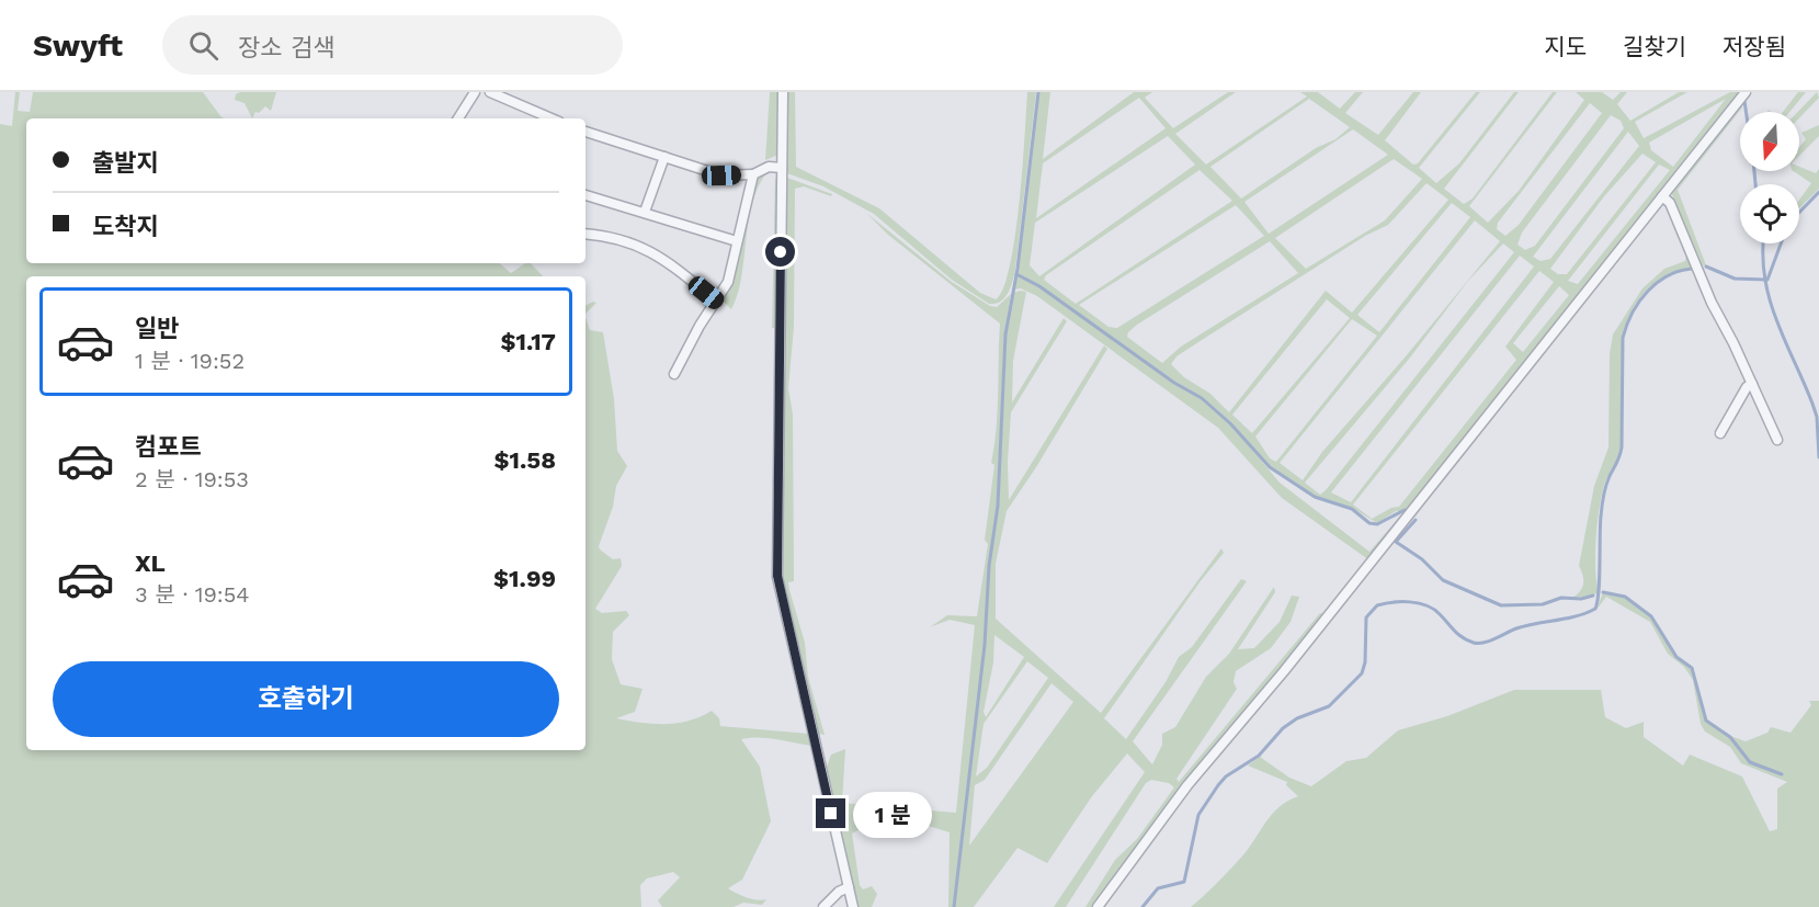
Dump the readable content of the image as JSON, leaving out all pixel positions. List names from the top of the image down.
{
  "north": "bottom",
  "page": {
    "header": "Swyft",
    "search": "장소 검색",
    "nav": ["지도", "길찾기", "저장됨"],
    "banner": ["출발지", "도착지"],
    "list": [
      {
        "name": "일반",
        "note": "1 분 · 19:52",
        "value": "$1.17"
      },
      {
        "name": "컴포트",
        "note": "2 분 · 19:53",
        "value": "$1.58"
      },
      {
        "name": "XL",
        "note": "3 분 · 19:54",
        "value": "$1.99"
      }
    ],
    "buttons": "호출하기",
    "bubble": "1 분"
  }
}
